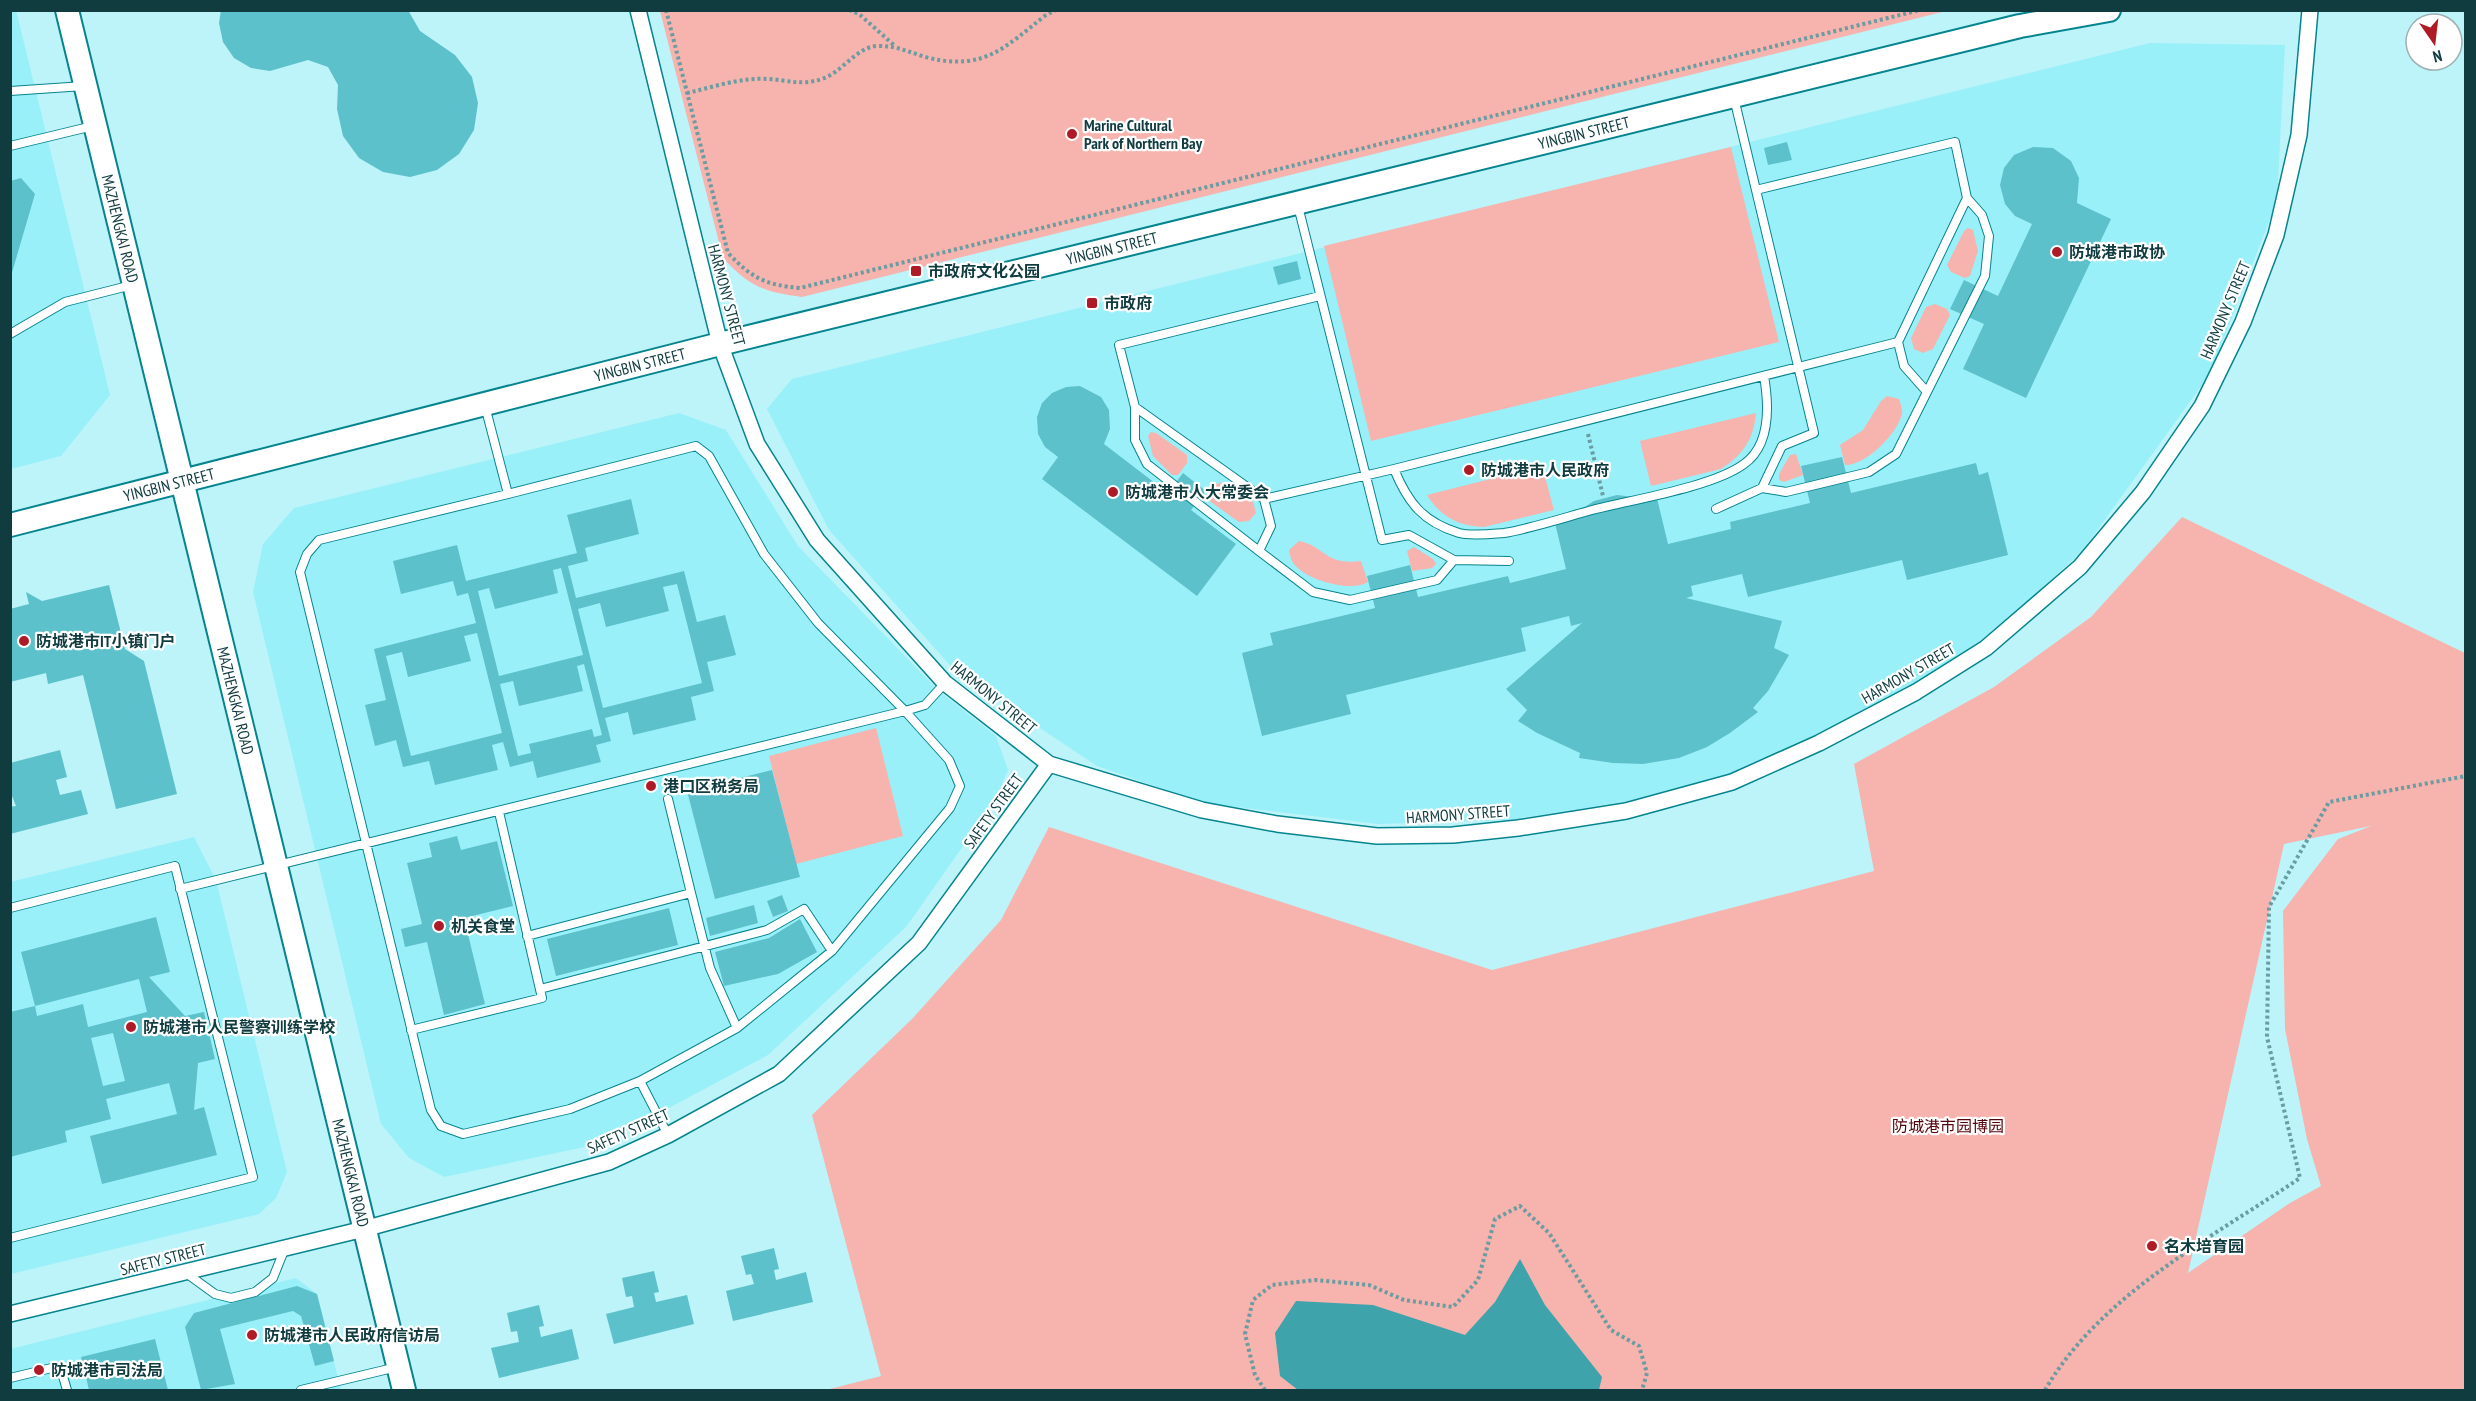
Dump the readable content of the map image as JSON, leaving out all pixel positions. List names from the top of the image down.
{
  "streets": {
    "main road": ["YINGBIN STREET", "MAZHENGKAI ROAD"],
    "street": ["HARMONY STREET", "SAFETY STREET"]
  },
  "crossings": [
    ["YINGBIN STREET", "MAZHENGKAI ROAD"],
    ["YINGBIN STREET", "HARMONY STREET"],
    ["MAZHENGKAI ROAD", "SAFETY STREET"],
    ["HARMONY STREET", "SAFETY STREET"]
  ],
  "parks": ["防城港市园博园"],
  "places": {
    "other": [
      "Marine Cultural Park of Northern Bay",
      "防城港市政协",
      "防城港市人民政府",
      "防城港市人大常委会",
      "防城港市IT小镇门户",
      "港口区税务局",
      "机关食堂",
      "防城港市人民警察训练学校",
      "名木培育园",
      "防城港市人民政府信访局",
      "防城港市司法局"
    ],
    "transit": ["市政府文化公园", "市政府"]
  },
  "north": "bottom"
}
